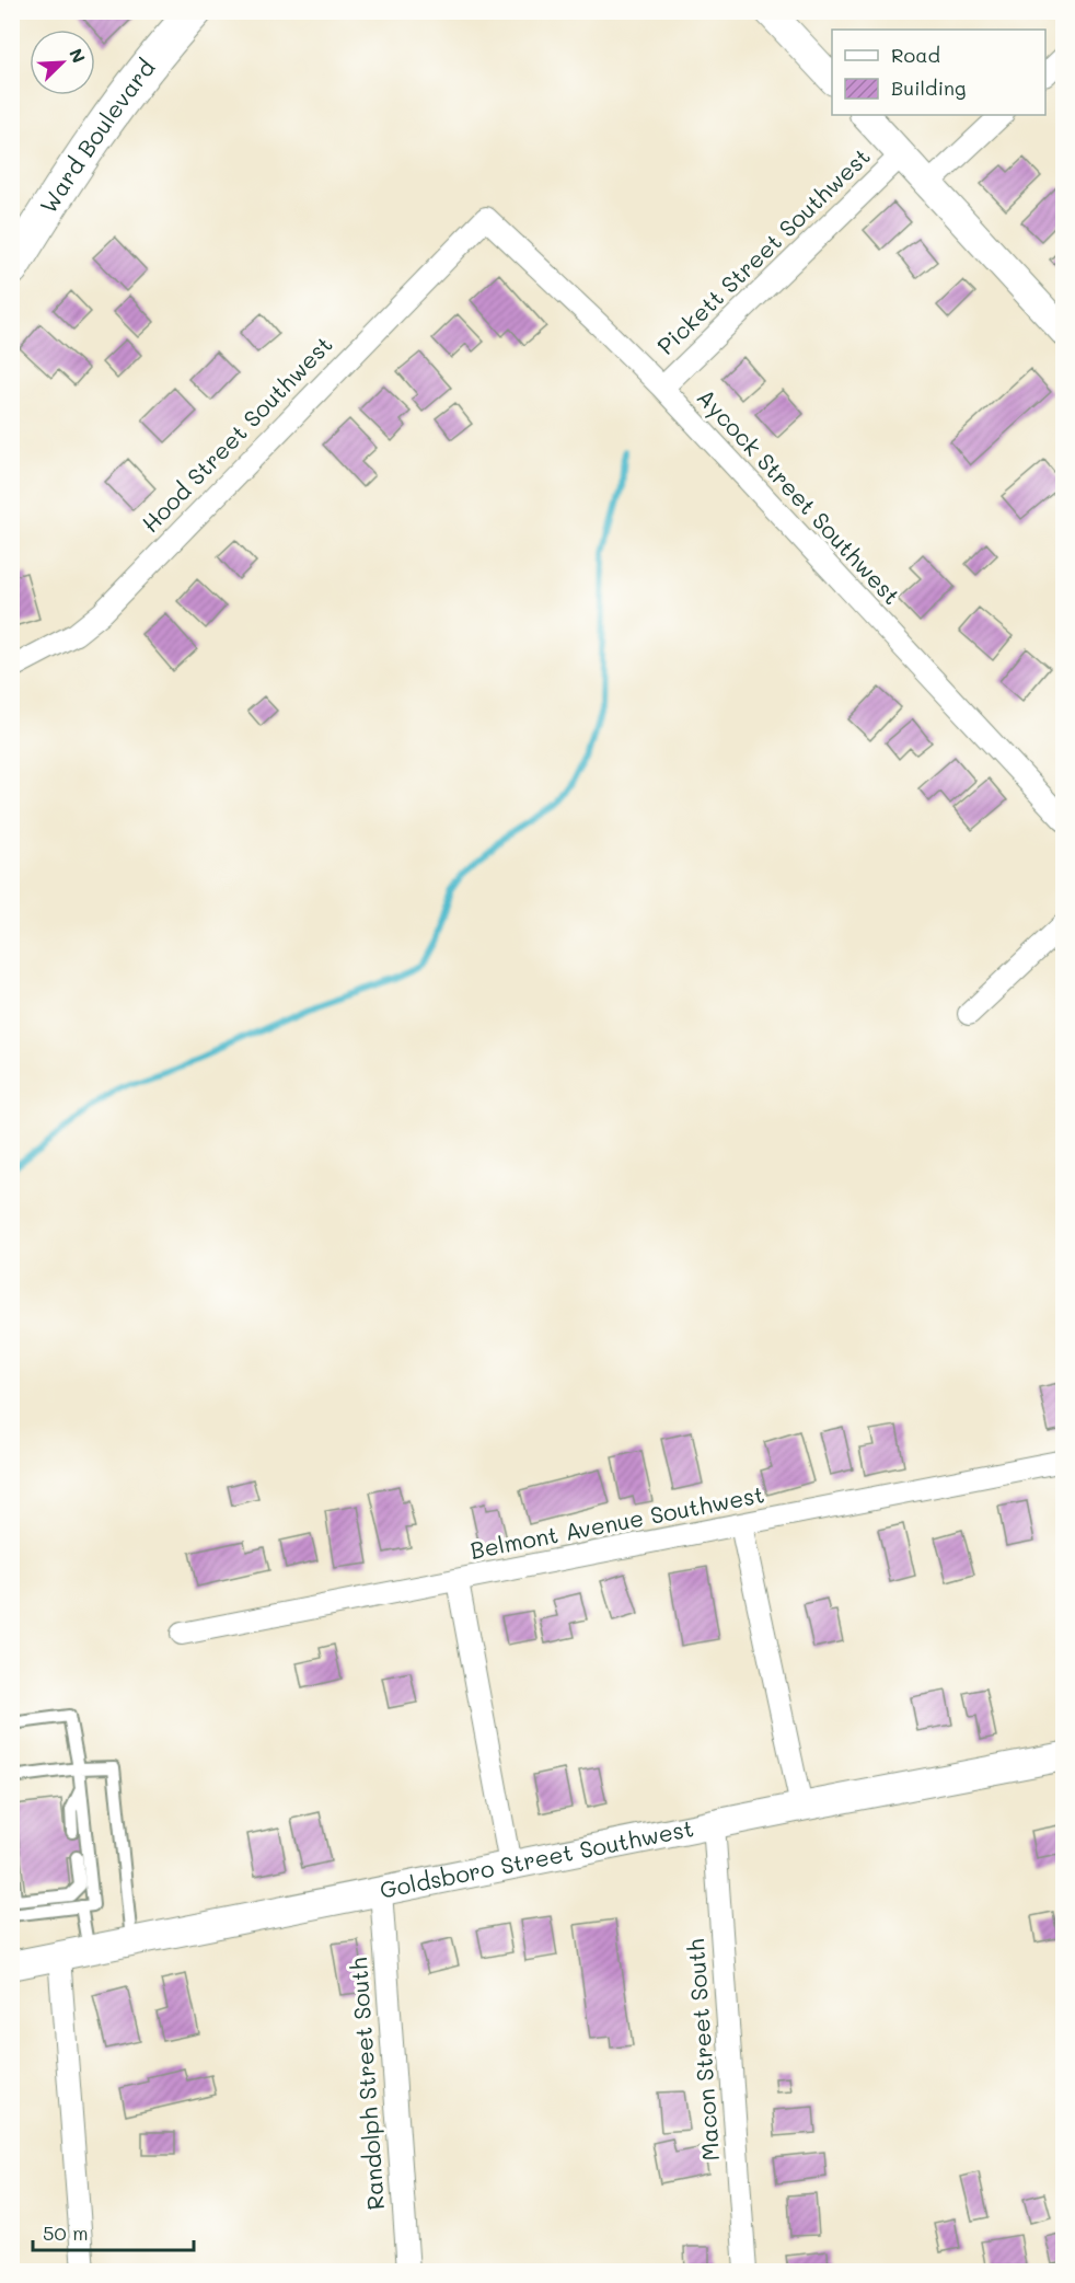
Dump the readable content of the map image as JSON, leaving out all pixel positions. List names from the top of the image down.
{
  "streets": {
    "main road": ["Ward Boulevard"],
    "street": [
      "Pickett Street Southwest",
      "Hood Street Southwest",
      "Aycock Street Southwest",
      "Belmont Avenue Southwest",
      "Goldsboro Street Southwest",
      "Macon Street South",
      "Randolph Street South"
    ]
  },
  "crossings": [
    ["Pickett Street Southwest", "Aycock Street Southwest"],
    ["Hood Street Southwest", "Aycock Street Southwest"],
    ["Goldsboro Street Southwest", "Macon Street South"],
    ["Goldsboro Street Southwest", "Randolph Street South"]
  ],
  "legend": ["Road", "Building"],
  "scale_bar": "50 m",
  "north": "top right"
}
